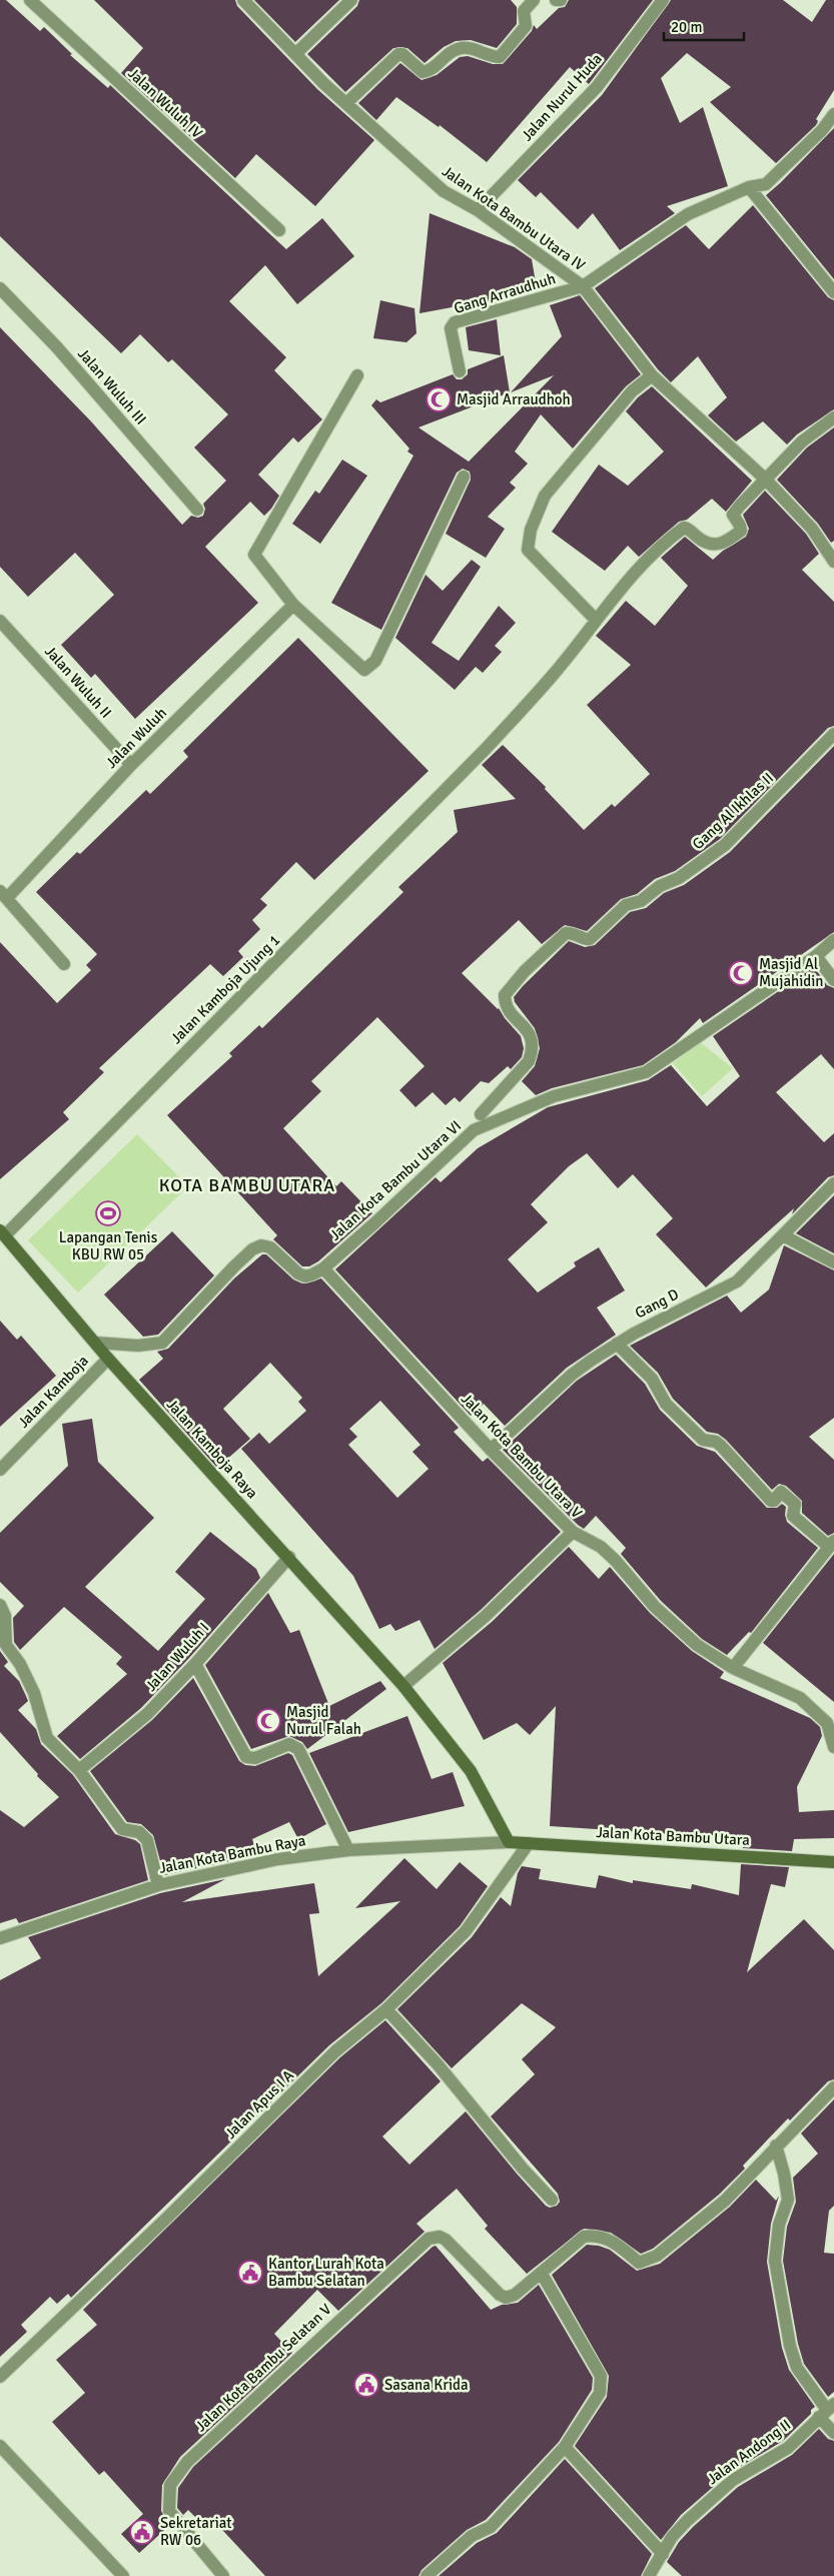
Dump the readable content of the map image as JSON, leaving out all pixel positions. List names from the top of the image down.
{
  "streets": {
    "street": [
      "Jalan Nurul Huda",
      "Jalan Wuluh IV",
      "Jalan Kota Bambu Utara IV",
      "Gang Arraudhuh",
      "Jalan Wuluh III",
      "Jalan Wuluh II",
      "Jalan Wuluh",
      "Gang Al Ikhlas II",
      "Jalan Kamboja Ujung 1",
      "Jalan Kota Bambu Utara VI",
      "Gang D",
      "Jalan Kamboja",
      "Jalan Kamboja Raya",
      "Jalan Kota Bambu Utara V",
      "Jalan Wuluh I",
      "Jalan Kota Bambu Utara",
      "Jalan Kota Bambu Raya",
      "Jalan Apus I A",
      "Jalan Kota Bambu Selatan V",
      "Jalan Andong II"
    ]
  },
  "crossings": [
    ["Jalan Nurul Huda", "Jalan Kota Bambu Utara IV"],
    ["Jalan Kota Bambu Utara IV", "Gang Arraudhuh"],
    ["Jalan Kota Bambu Utara IV", "Jalan Kamboja Ujung 1"],
    ["Jalan Wuluh II", "Jalan Wuluh"],
    ["Jalan Kamboja Ujung 1", "Jalan Kamboja Raya"],
    ["Jalan Kota Bambu Utara VI", "Jalan Kota Bambu Utara V"],
    ["Gang D", "Jalan Kota Bambu Utara V"],
    ["Jalan Kamboja", "Jalan Kamboja Raya"],
    ["Jalan Kamboja Raya", "Jalan Wuluh I"],
    ["Jalan Kamboja Raya", "Jalan Kota Bambu Utara"],
    ["Jalan Kamboja Raya", "Jalan Kota Bambu Raya"],
    ["Jalan Kota Bambu Utara", "Jalan Kota Bambu Raya"],
    ["Jalan Kota Bambu Utara", "Jalan Apus I A"]
  ],
  "districts": ["KOTA BAMBU UTARA"],
  "places": {
    "mosque": ["Masjid Arraudhoh", "Masjid Al Mujahidin", "Masjid Nurul Falah"],
    "sports": ["Lapangan Tenis KBU RW 05"],
    "public building": ["Kantor Lurah Kota Bambu Selatan", "Sasana Krida", "Sekretariat RW 06"]
  },
  "scale_bar": "20 m"
}
